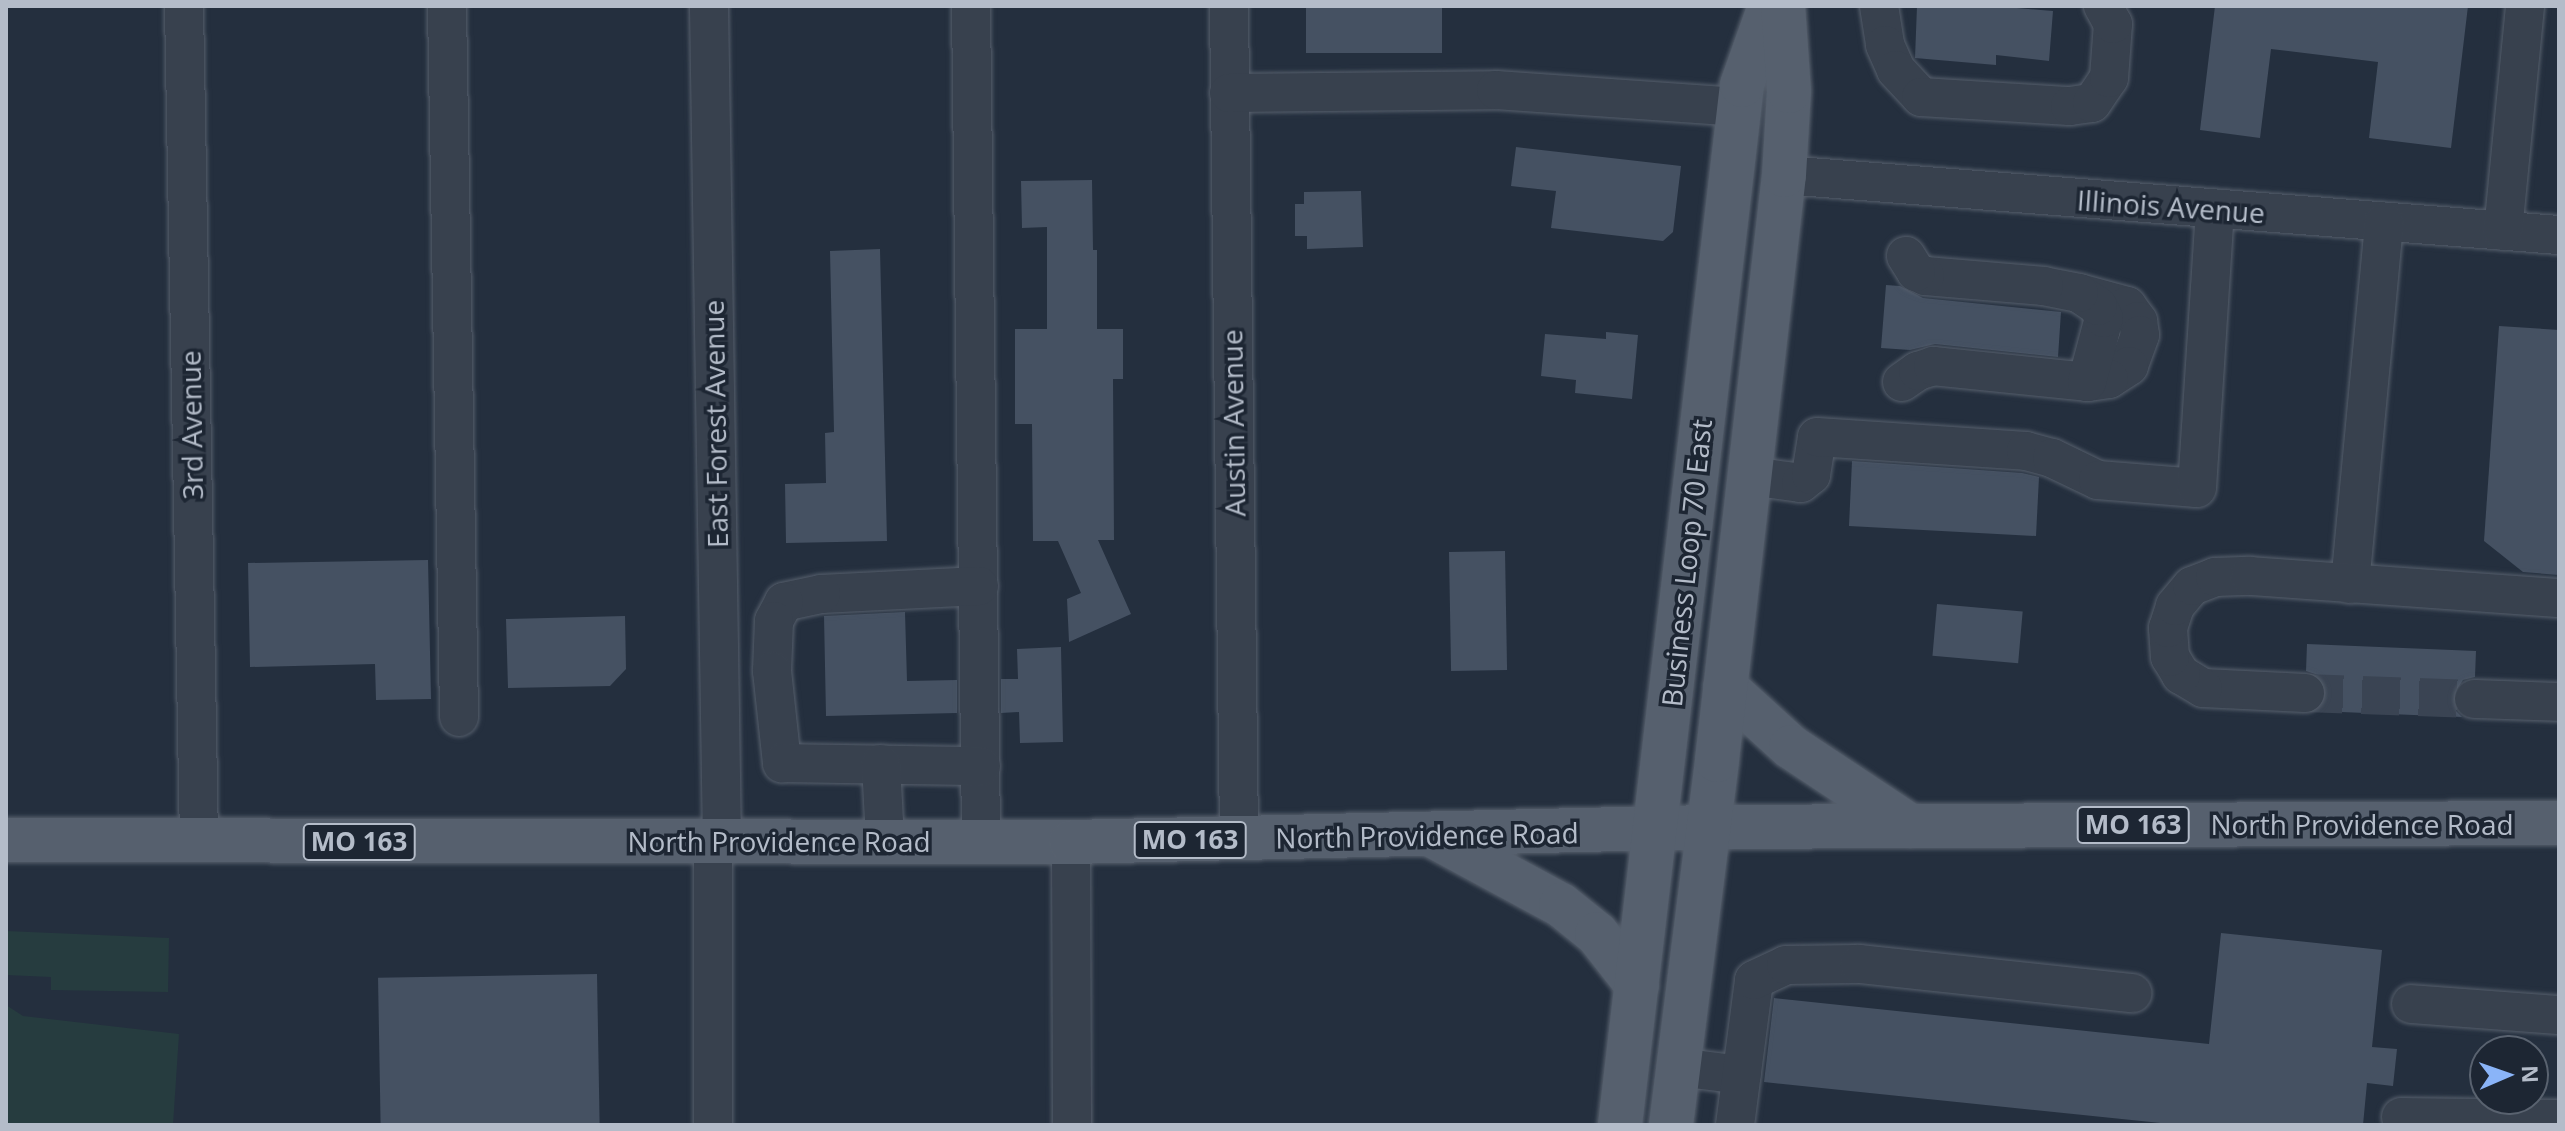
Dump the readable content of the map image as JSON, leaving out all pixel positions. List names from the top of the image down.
{
  "streets": {
    "main road": ["Business Loop 70 East", "North Providence Road", "MO 163"],
    "street": [
      "Illinois Avenue",
      "Austin Avenue",
      "East Forest Avenue",
      "3rd Avenue"
    ]
  },
  "crossings": [
    ["Illinois Avenue", "Business Loop 70 East"],
    ["Austin Avenue", "North Providence Road"],
    ["East Forest Avenue", "North Providence Road"],
    ["3rd Avenue", "North Providence Road"],
    ["Business Loop 70 East", "North Providence Road"]
  ],
  "north": "right"
}
